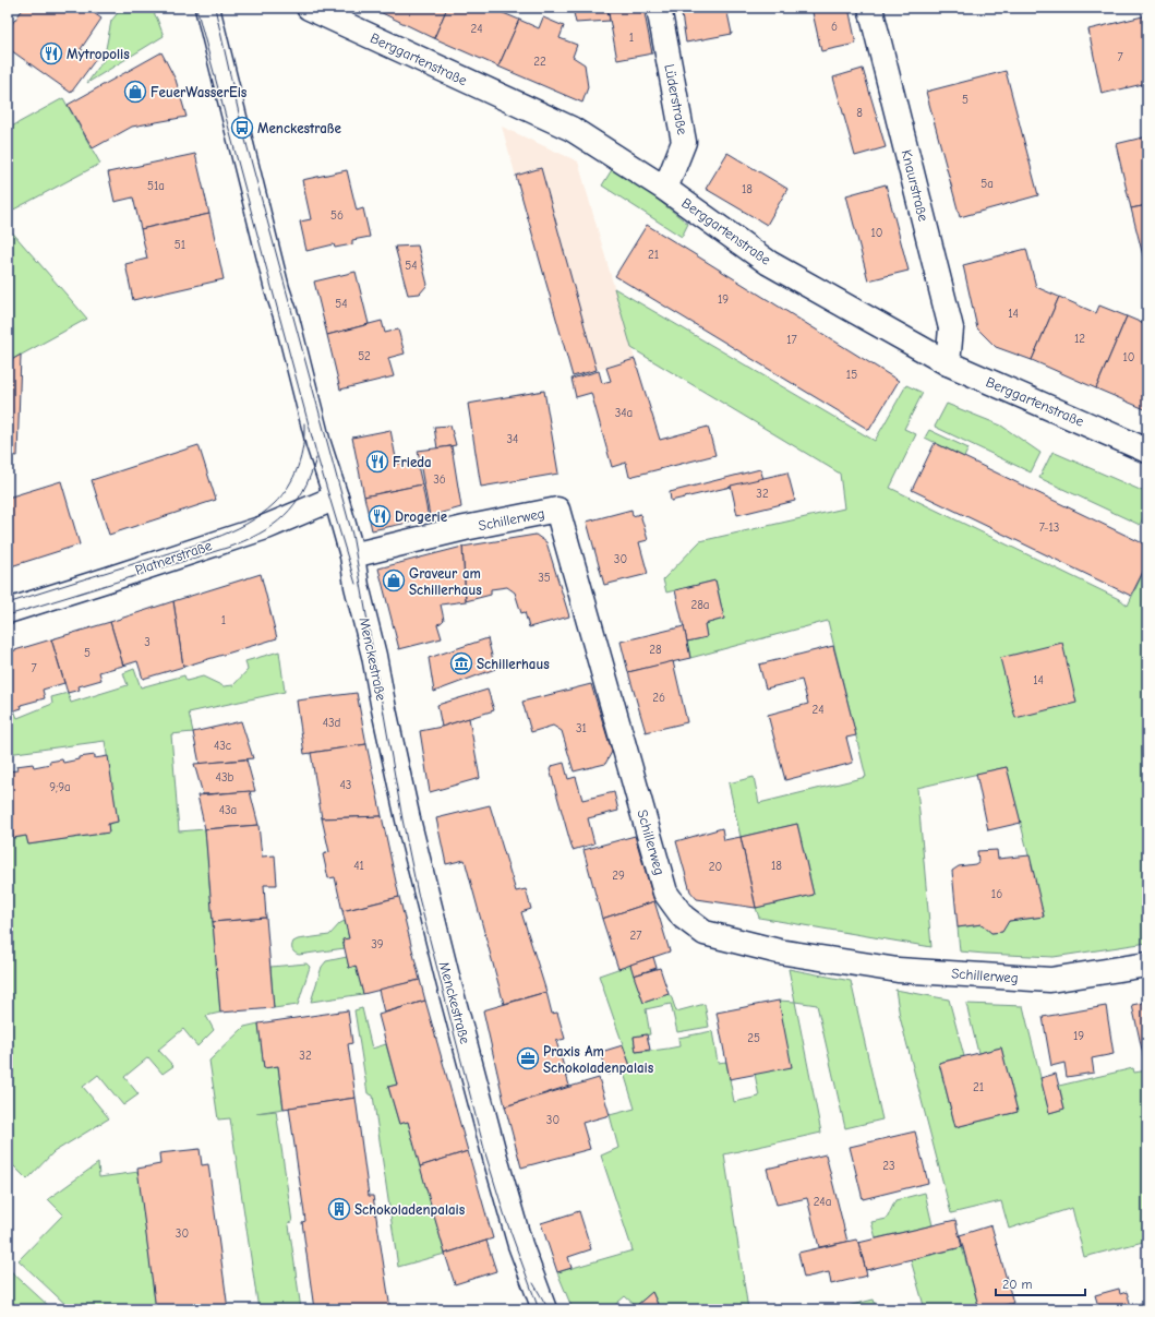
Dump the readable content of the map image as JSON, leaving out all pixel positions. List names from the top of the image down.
{
  "streets": {
    "street": [
      "Berggartenstraße",
      "Lüderstraße",
      "Knaurstraße",
      "Schillerweg",
      "Platnerstraße",
      "Menckestraße"
    ]
  },
  "crossings": [
    ["Berggartenstraße", "Lüderstraße"],
    ["Berggartenstraße", "Knaurstraße"],
    ["Schillerweg", "Menckestraße"],
    ["Platnerstraße", "Menckestraße"]
  ],
  "places": {
    "restaurant": ["Mytropolis", "Frieda", "Drogerie"],
    "shop": ["FeuerWasserEis", "Graveur am Schillerhaus"],
    "bus stop": ["Menckestraße"],
    "museum": ["Schillerhaus"],
    "office": ["Praxis Am Schokoladenpalais"],
    "building": ["Schokoladenpalais"]
  },
  "house_numbers": [
    "6",
    "24",
    "1",
    "7",
    "22",
    "5",
    "8",
    "5a",
    "51a",
    "18",
    "56",
    "10",
    "51",
    "21",
    "54",
    "19",
    "54",
    "14",
    "12",
    "17",
    "52",
    "10",
    "15",
    "34a",
    "34",
    "36",
    "32",
    "7-13",
    "30",
    "35",
    "28a",
    "1",
    "3",
    "28",
    "5",
    "7",
    "14",
    "26",
    "24",
    "43d",
    "31",
    "43c",
    "43b",
    "43",
    "9;9a",
    "43a",
    "41",
    "18",
    "20",
    "29",
    "16",
    "27",
    "39",
    "19",
    "25",
    "32",
    "21",
    "30",
    "23",
    "24a",
    "30"
  ],
  "scale_bar": "20 m"
}
